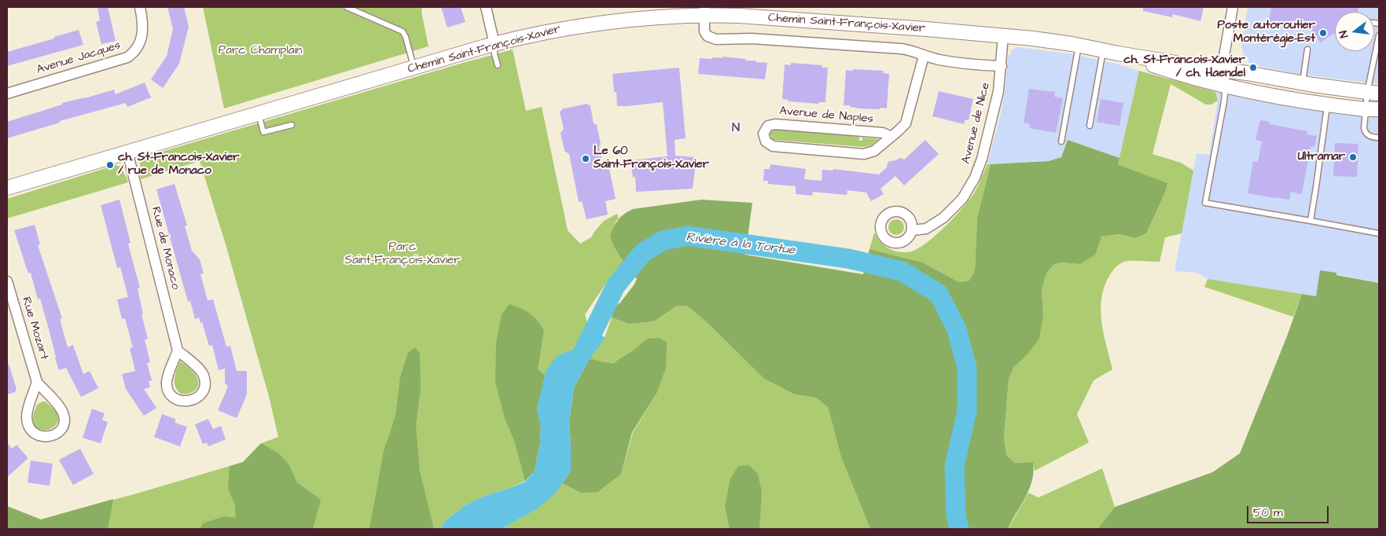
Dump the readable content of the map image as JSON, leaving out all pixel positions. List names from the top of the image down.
{
  "streets": {
    "street": [
      "Chemin Saint-François-Xavier",
      "Avenue Jacques",
      "Avenue de Naples",
      "Avenue de Nice",
      "Rue de Monaco",
      "Rue Mozart"
    ]
  },
  "crossings": [
    ["Chemin Saint-François-Xavier", "Avenue de Nice"],
    ["Chemin Saint-François-Xavier", "Rue de Monaco"]
  ],
  "districts": ["N"],
  "water": ["Rivière à la Tortue"],
  "parks": ["Parc Champlain", "Parc Saint-François-Xavier"],
  "places": [
    "Poste autoroutier Montérégie-Est",
    "ch. St-Francois-Xavier / ch. Haendel",
    "Ultramar",
    "Le 60 Saint-François-Xavier",
    "ch. St-Francois-Xavier / rue de Monaco"
  ],
  "scale_bar": "50 m",
  "north": "left"
}
